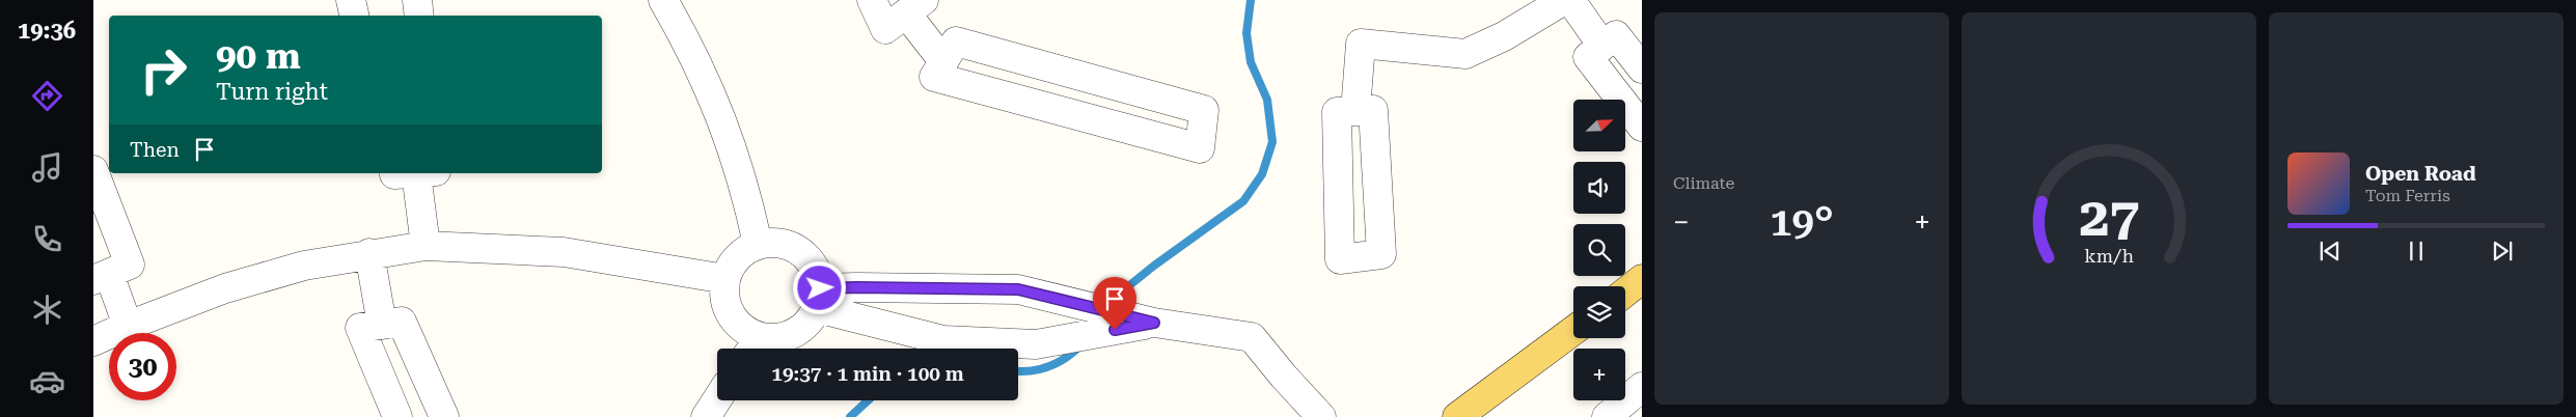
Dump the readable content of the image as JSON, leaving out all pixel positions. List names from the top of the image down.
{
  "north": "top right",
  "page": {
    "tabs": "19:36",
    "tile": "Climate",
    "turn": ["90 m", "Turn right"],
    "map_buttons": "+",
    "then": "Then",
    "song": ["Open Road", "Tom Ferris"],
    "heat": ["−", "19°", "+"],
    "limit": "30",
    "trip": "19:37 · 1 min · 100 m",
    "gauge": ["27", "km/h"]
  }
}
